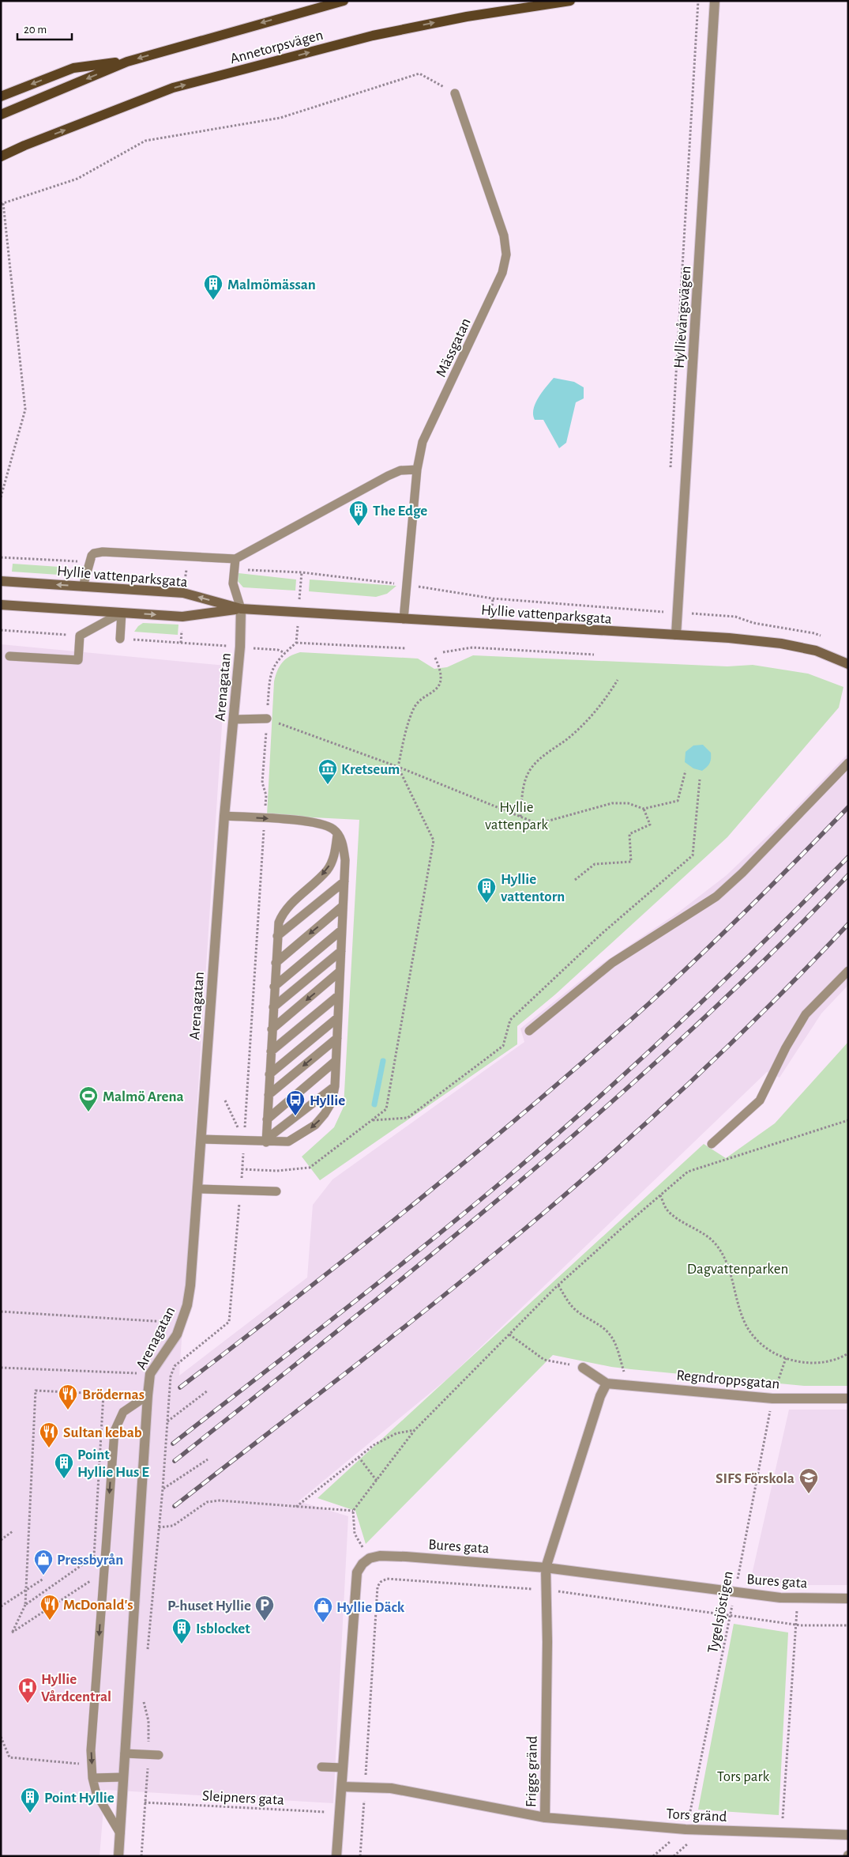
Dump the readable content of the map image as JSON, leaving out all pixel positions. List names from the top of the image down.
{
  "streets": {
    "main road": ["Annetorpsvägen"],
    "street": [
      "Hyllievångsvägen",
      "Hyllie vattenparksgata",
      "Arenagatan",
      "Regndroppsgatan",
      "Bures gata",
      "Friggs gränd",
      "Tors gränd"
    ],
    "lane": ["Mässgatan"],
    "path": ["Tygelsjöstigen", "Sleipners gata"]
  },
  "crossings": [
    ["Hyllievångsvägen", "Hyllie vattenparksgata"],
    ["Mässgatan", "Hyllie vattenparksgata"],
    ["Hyllie vattenparksgata", "Arenagatan"],
    ["Regndroppsgatan", "Tygelsjöstigen"],
    ["Bures gata", "Tygelsjöstigen"],
    ["Bures gata", "Friggs gränd"],
    ["Tygelsjöstigen", "Tors gränd"],
    ["Friggs gränd", "Tors gränd"]
  ],
  "parks": ["Hyllie vattenpark", "Dagvattenparken", "Tors park"],
  "places": {
    "building": [
      "Malmömässan",
      "The Edge",
      "Hyllie vattentorn",
      "Point Hyllie Hus E",
      "Isblocket",
      "Point Hyllie"
    ],
    "museum": ["Kretseum"],
    "sports": ["Malmö Arena"],
    "bus stop": ["Hyllie"],
    "restaurant": ["Brödernas", "Sultan kebab", "McDonald's"],
    "school or university": ["SIFS Förskola"],
    "shop": ["Pressbyrån", "Hyllie Däck"],
    "parking": ["P-huset Hyllie"],
    "hospital": ["Hyllie Vårdcentral"]
  },
  "scale_bar": "20 m"
}
